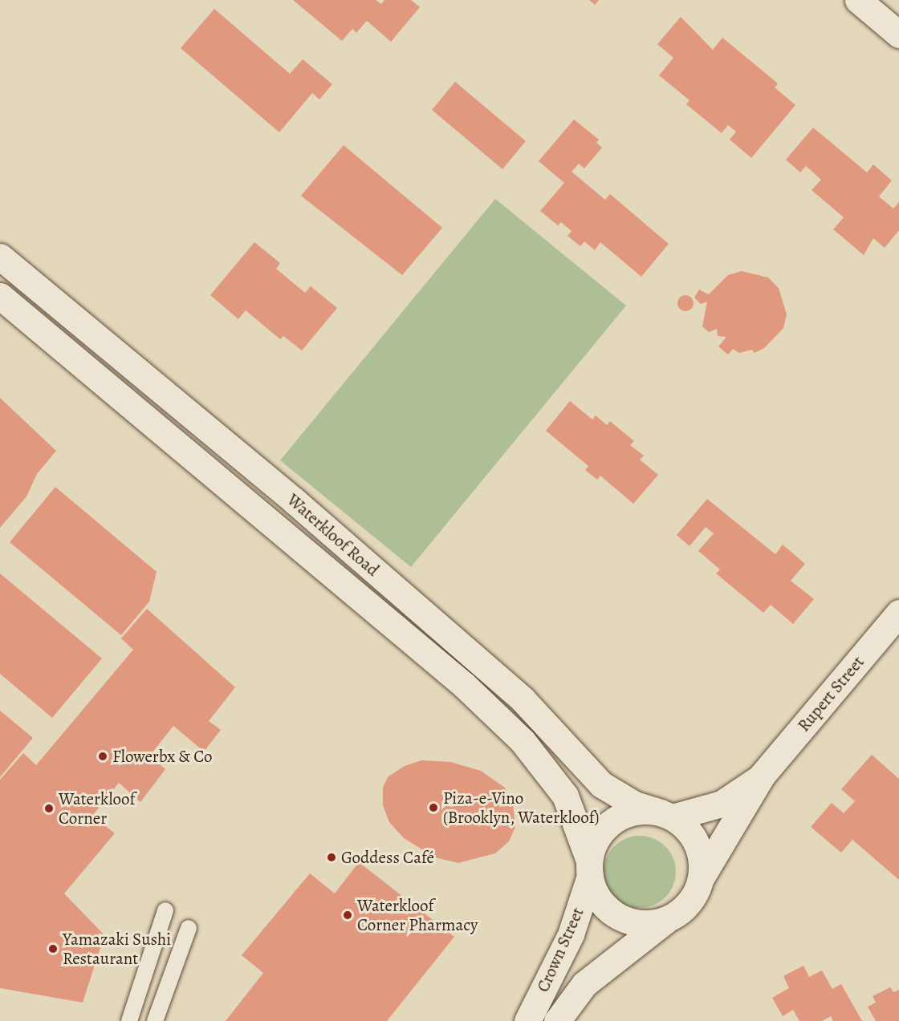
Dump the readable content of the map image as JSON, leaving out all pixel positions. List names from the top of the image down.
{
  "streets": {
    "street": ["Waterkloof Road", "Rupert Street", "Crown Street"]
  },
  "crossings": [
    ["Waterkloof Road", "Rupert Street"],
    ["Waterkloof Road", "Crown Street"],
    ["Rupert Street", "Crown Street"]
  ],
  "places": [
    "Flowerbx & Co",
    "Piza-e-Vino (Brooklyn, Waterkloof)",
    "Waterkloof Corner",
    "Goddess Café",
    "Waterkloof Corner Pharmacy",
    "Yamazaki Sushi Restaurant"
  ]
}
